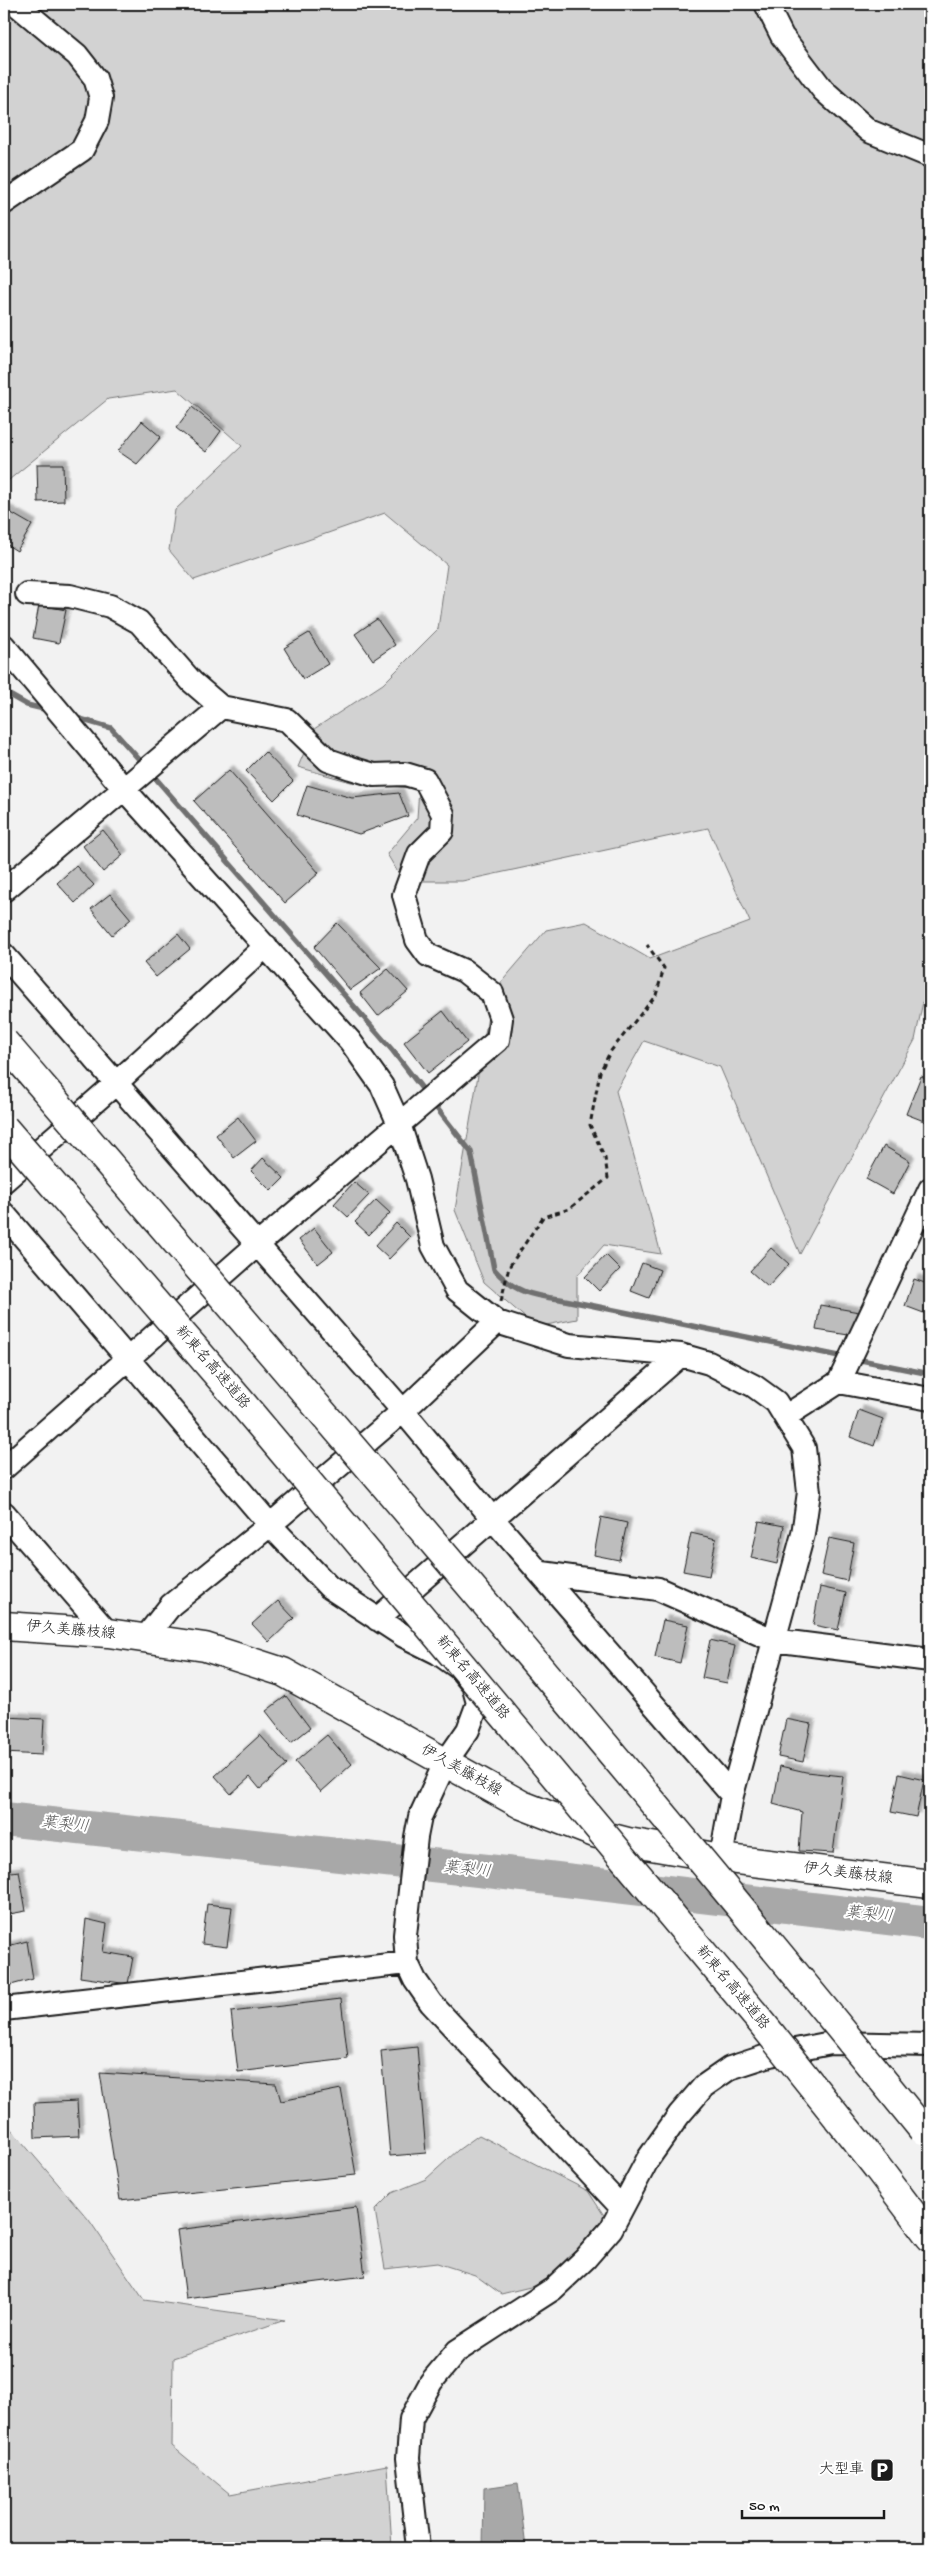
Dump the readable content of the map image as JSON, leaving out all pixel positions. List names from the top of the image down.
{
  "streets": {
    "main road": ["新東名高速道路", "伊久美藤枝線"]
  },
  "water": ["葉梨川"],
  "places": {
    "parking": ["大型車"]
  },
  "scale_bar": "50 m"
}
